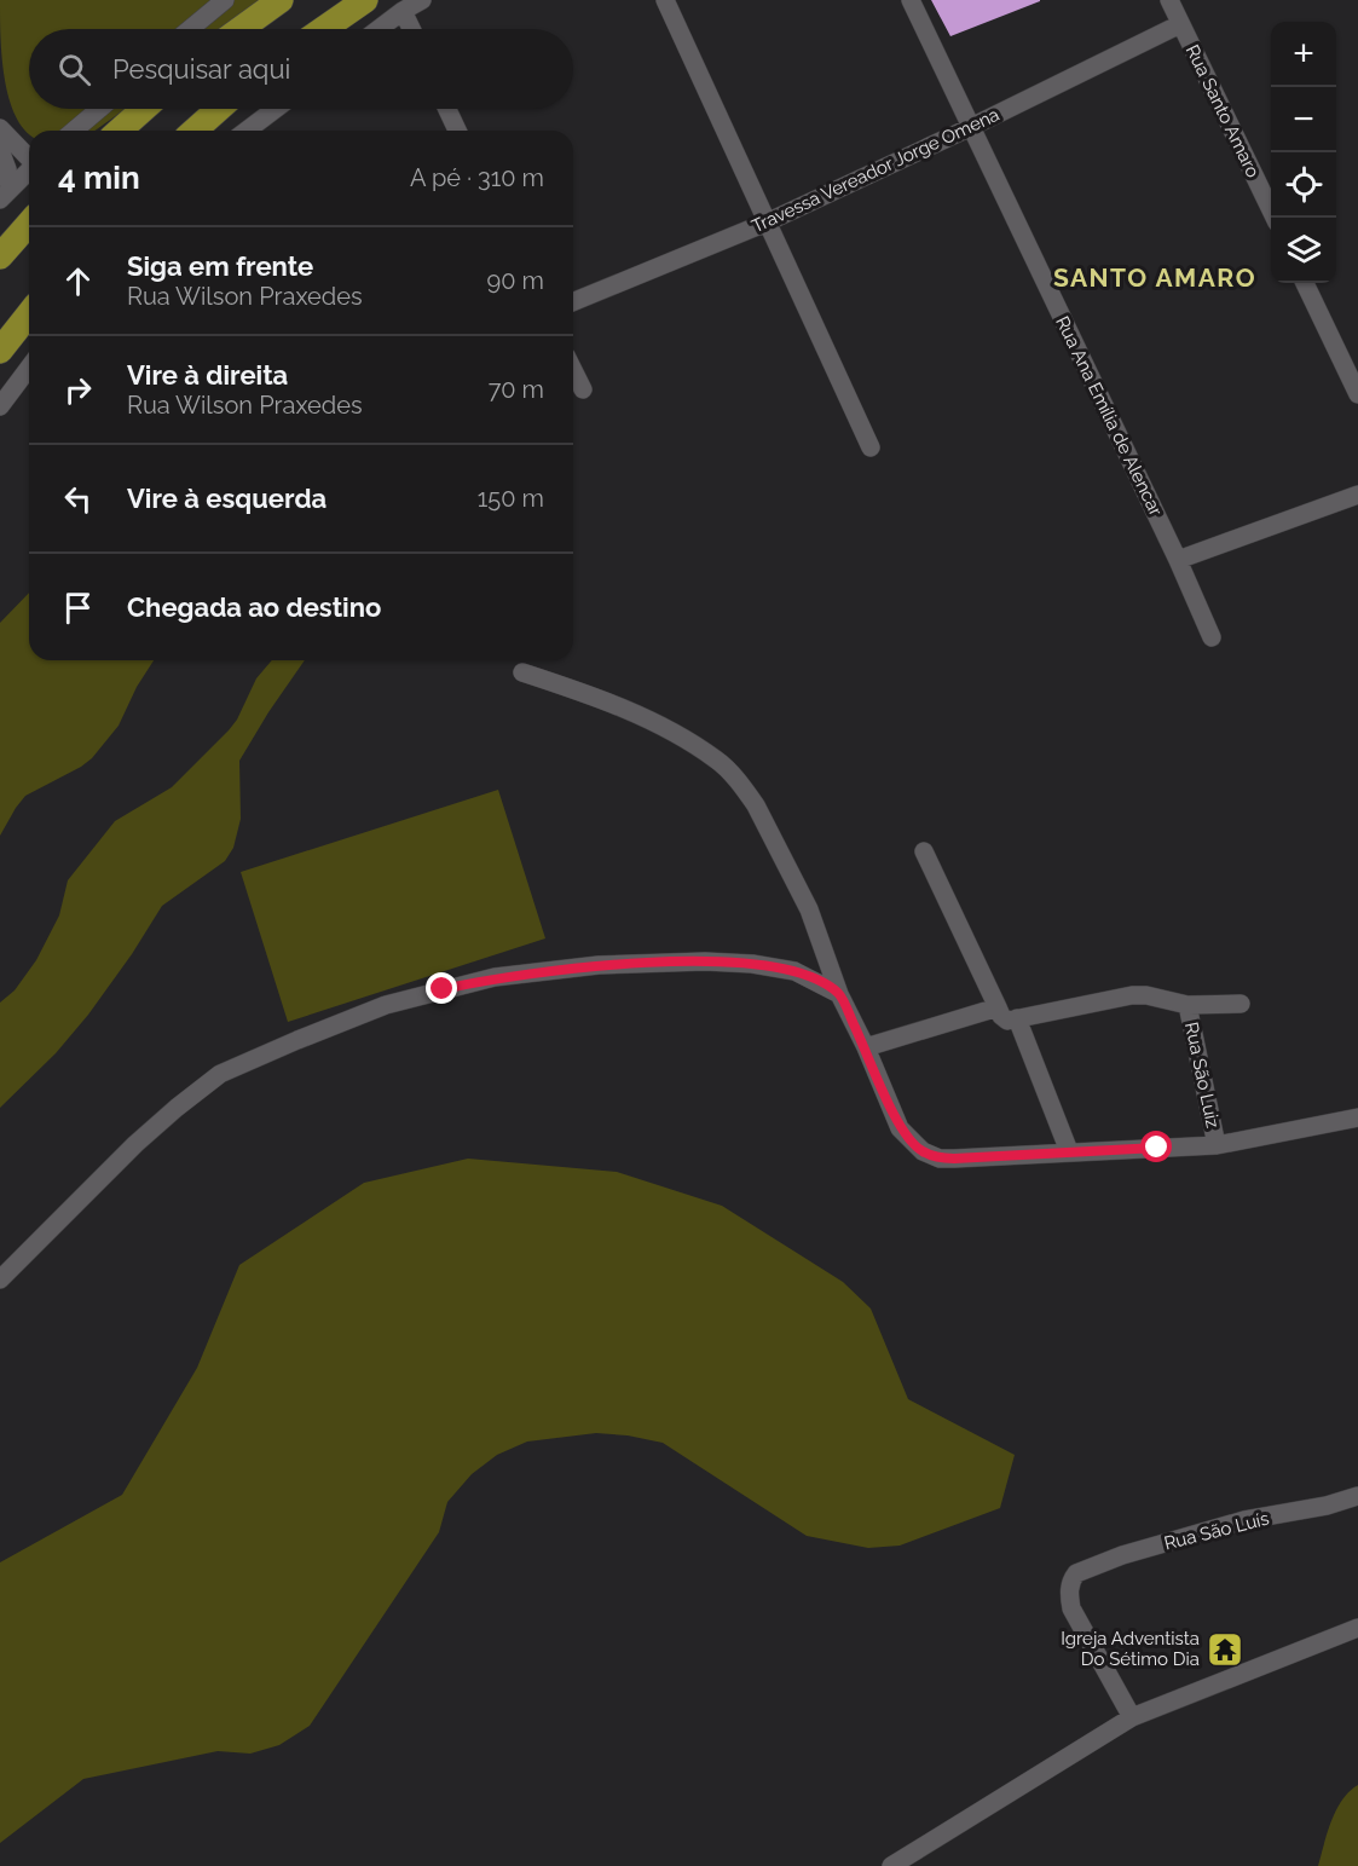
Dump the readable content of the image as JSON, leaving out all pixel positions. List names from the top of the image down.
{
  "streets": {
    "street": [
      "Rua Santo Amaro",
      "Travessa Vereador Jorge Omena",
      "Rua Ana Emília de Alencar",
      "Rua São Luiz",
      "Rua São Luís"
    ]
  },
  "crossings": [
    ["Rua Santo Amaro", "Travessa Vereador Jorge Omena"],
    ["Travessa Vereador Jorge Omena", "Rua Ana Emília de Alencar"]
  ],
  "districts": ["SANTO AMARO"],
  "places": {
    "temple": ["Igreja Adventista Do Sétimo Dia"]
  },
  "page": {
    "map_buttons": ["+", "−"],
    "search": "Pesquisar aqui",
    "heading": ["4 min", "A pé · 310 m"],
    "list": [
      ["Siga em frente", "Rua Wilson Praxedes", "90 m"],
      ["Vire à direita", "Rua Wilson Praxedes", "70 m"],
      ["Vire à esquerda", "150 m"],
      "Chegada ao destino"
    ]
  }
}
